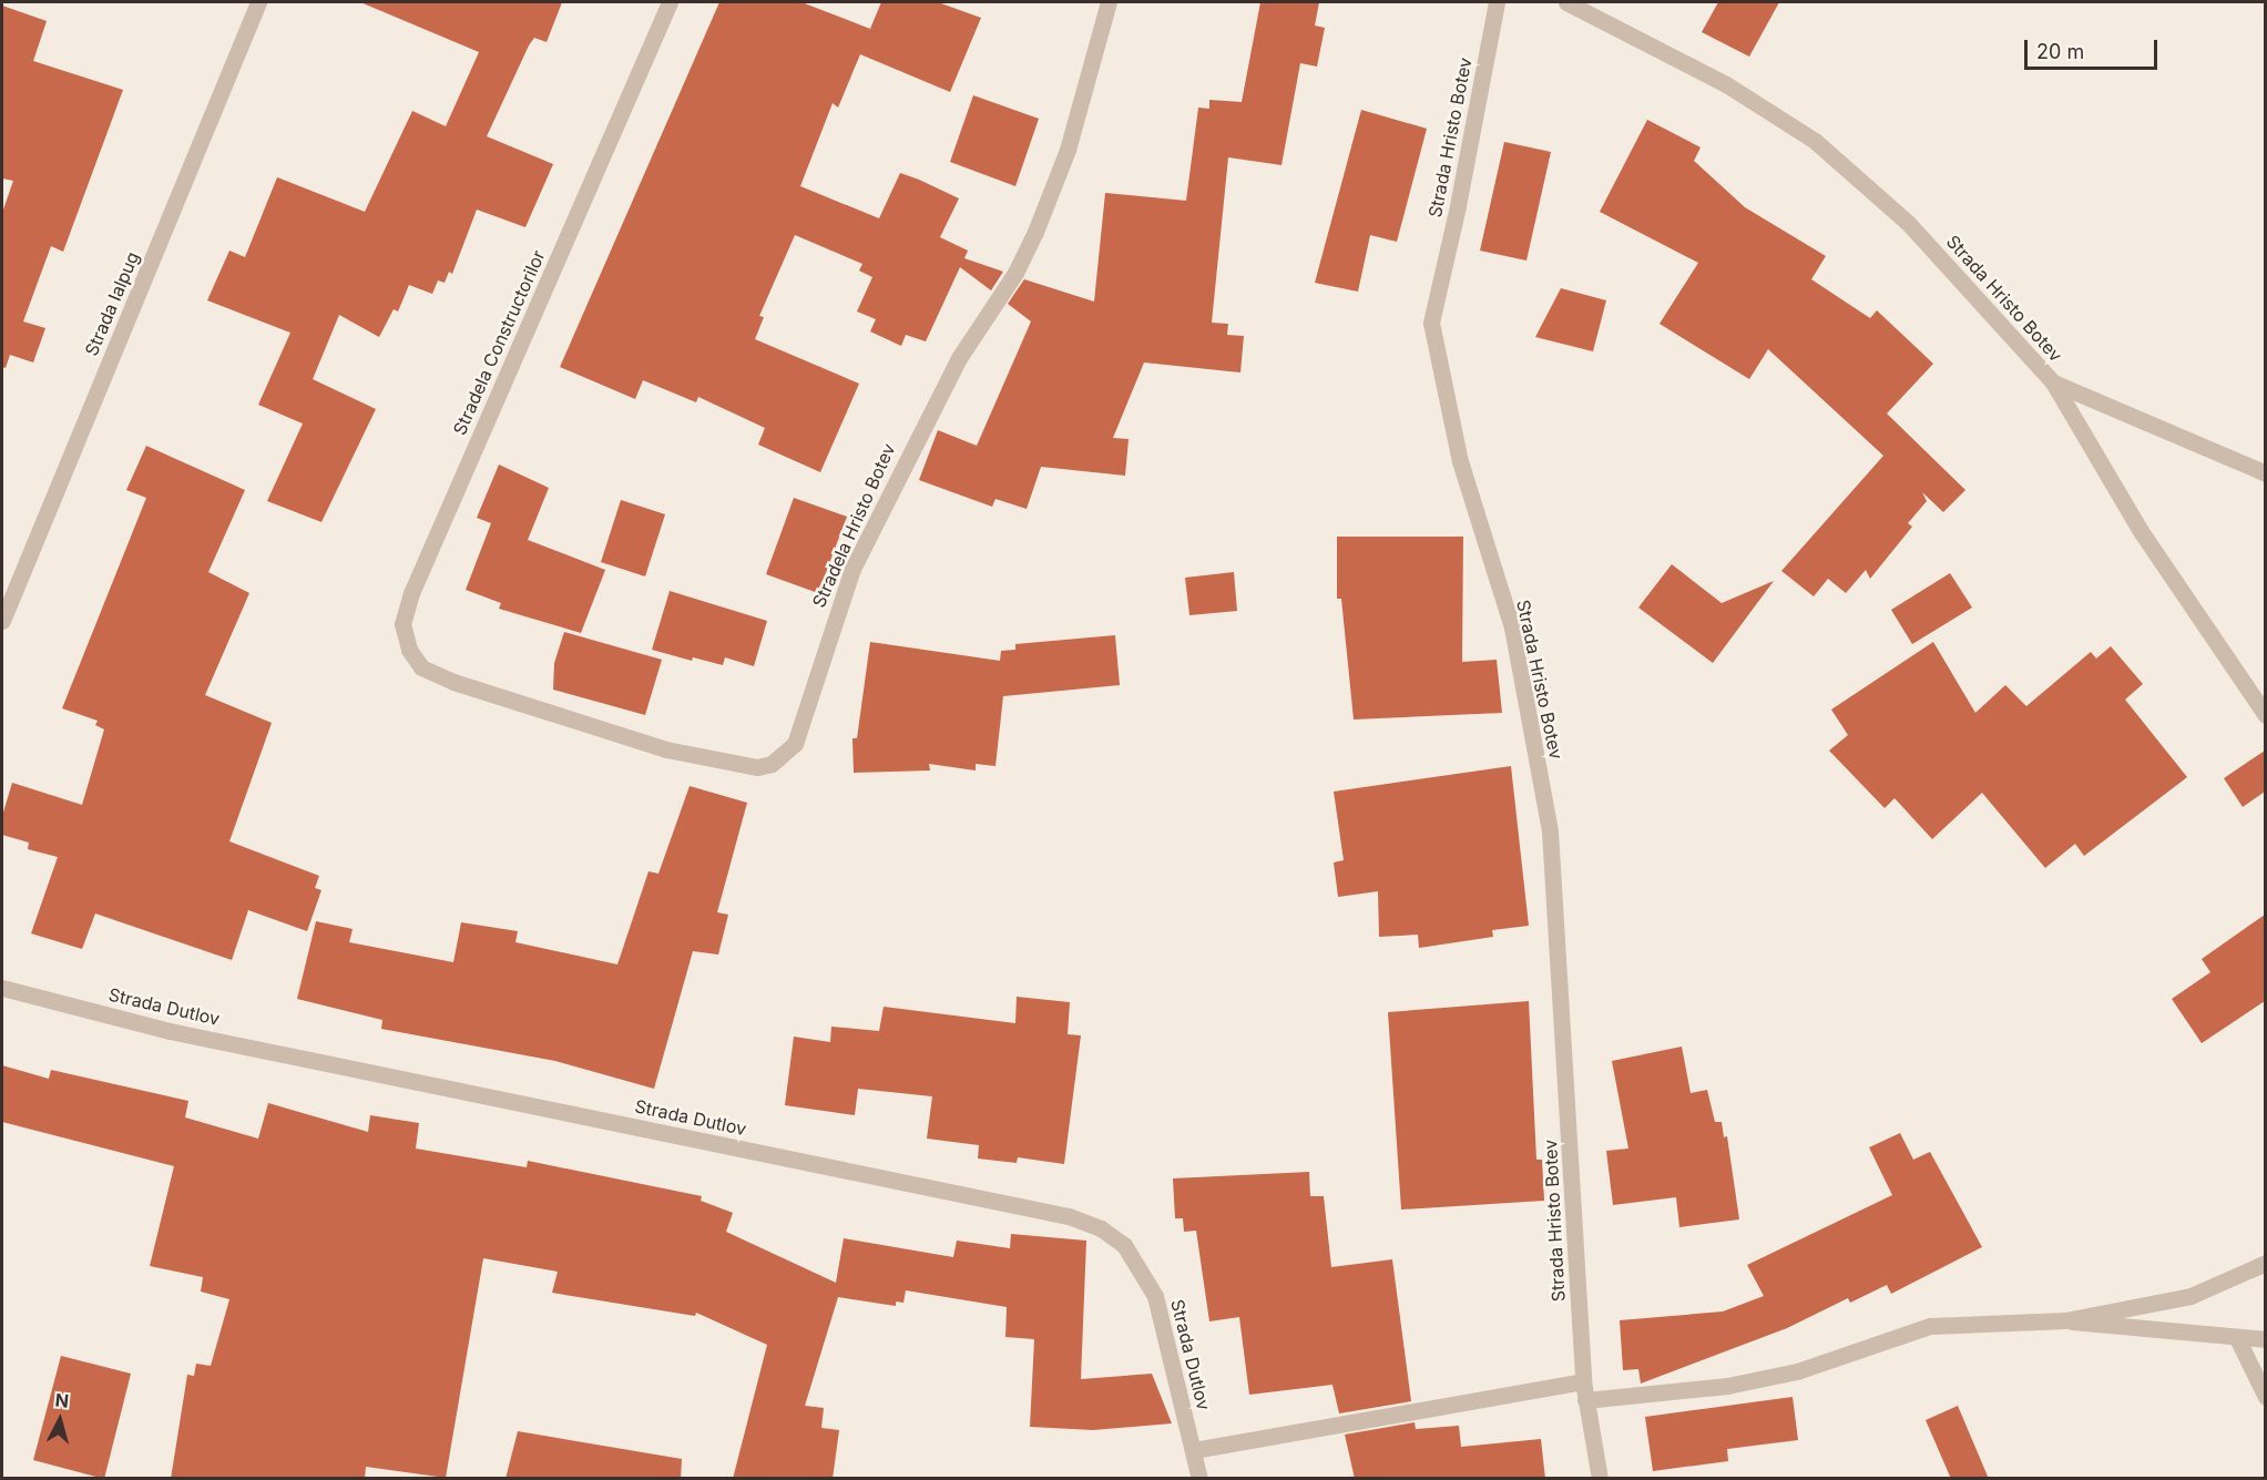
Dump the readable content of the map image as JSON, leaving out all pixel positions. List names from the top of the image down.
{
  "streets": {
    "street": [
      "Strada Hristo Botev",
      "Strada Ialpug",
      "Stradela Constructorilor",
      "Stradela Hristo Botev",
      "Strada Dutlov"
    ]
  },
  "crossings": [
    ["Stradela Constructorilor", "Stradela Hristo Botev"]
  ],
  "scale_bar": "20 m",
  "north": "top"
}
